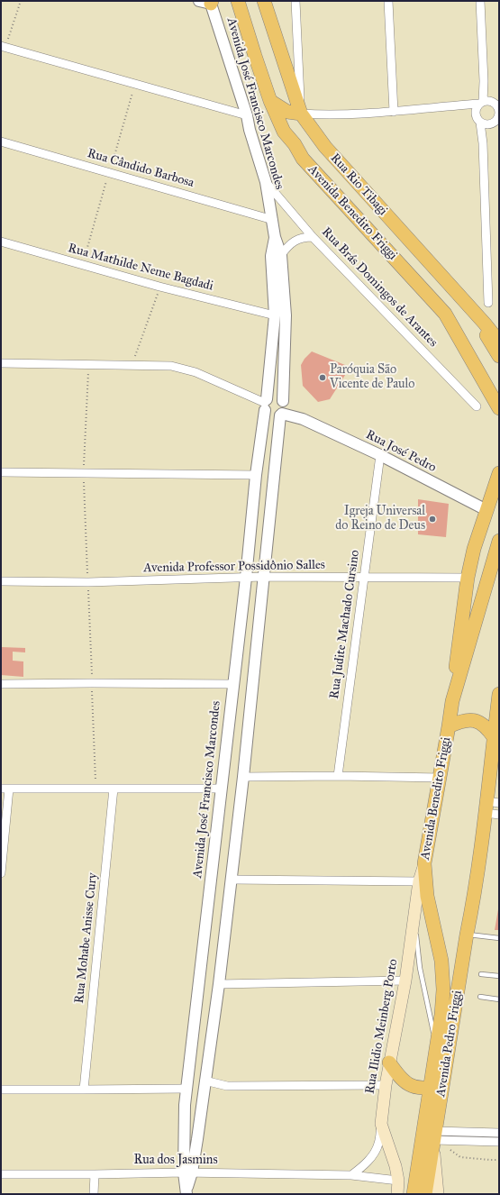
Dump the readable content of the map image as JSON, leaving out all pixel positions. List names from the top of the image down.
{
  "streets": {
    "main road": [
      "Rua Rio Tibagi",
      "Avenida Benedito Friggi",
      "Rua Ilidio Meinberg Porto",
      "Avenida Pedro Friggi"
    ],
    "street": [
      "Avenida José Francisco Marcondes",
      "Rua Cândido Barbosa",
      "Rua Mathilde Neme Bagdadi",
      "Rua Brás Domingos de Arantes",
      "Rua José Pedro",
      "Avenida Professor Possidônio Salles",
      "Rua Judite Machado Cursino",
      "Rua Mohabe Anisse Cury",
      "Rua dos Jasmins"
    ]
  },
  "crossings": [
    ["Avenida José Francisco Marcondes", "Rua Cândido Barbosa"],
    ["Avenida José Francisco Marcondes", "Rua Mathilde Neme Bagdadi"],
    ["Avenida José Francisco Marcondes", "Rua Brás Domingos de Arantes"],
    ["Avenida José Francisco Marcondes", "Rua José Pedro"],
    ["Avenida José Francisco Marcondes", "Avenida Professor Possidônio Salles"],
    ["Avenida José Francisco Marcondes", "Rua dos Jasmins"],
    ["Avenida Benedito Friggi", "Rua José Pedro"],
    ["Avenida Benedito Friggi", "Avenida Professor Possidônio Salles"],
    ["Avenida Benedito Friggi", "Rua Ilidio Meinberg Porto"],
    ["Avenida Benedito Friggi", "Avenida Pedro Friggi"],
    ["Rua José Pedro", "Rua Judite Machado Cursino"],
    ["Avenida Professor Possidônio Salles", "Rua Judite Machado Cursino"],
    ["Rua Ilidio Meinberg Porto", "Rua dos Jasmins"]
  ],
  "places": ["Paróquia São Vicente de Paulo", "Igreja Universal do Reino de Deus"]
}
